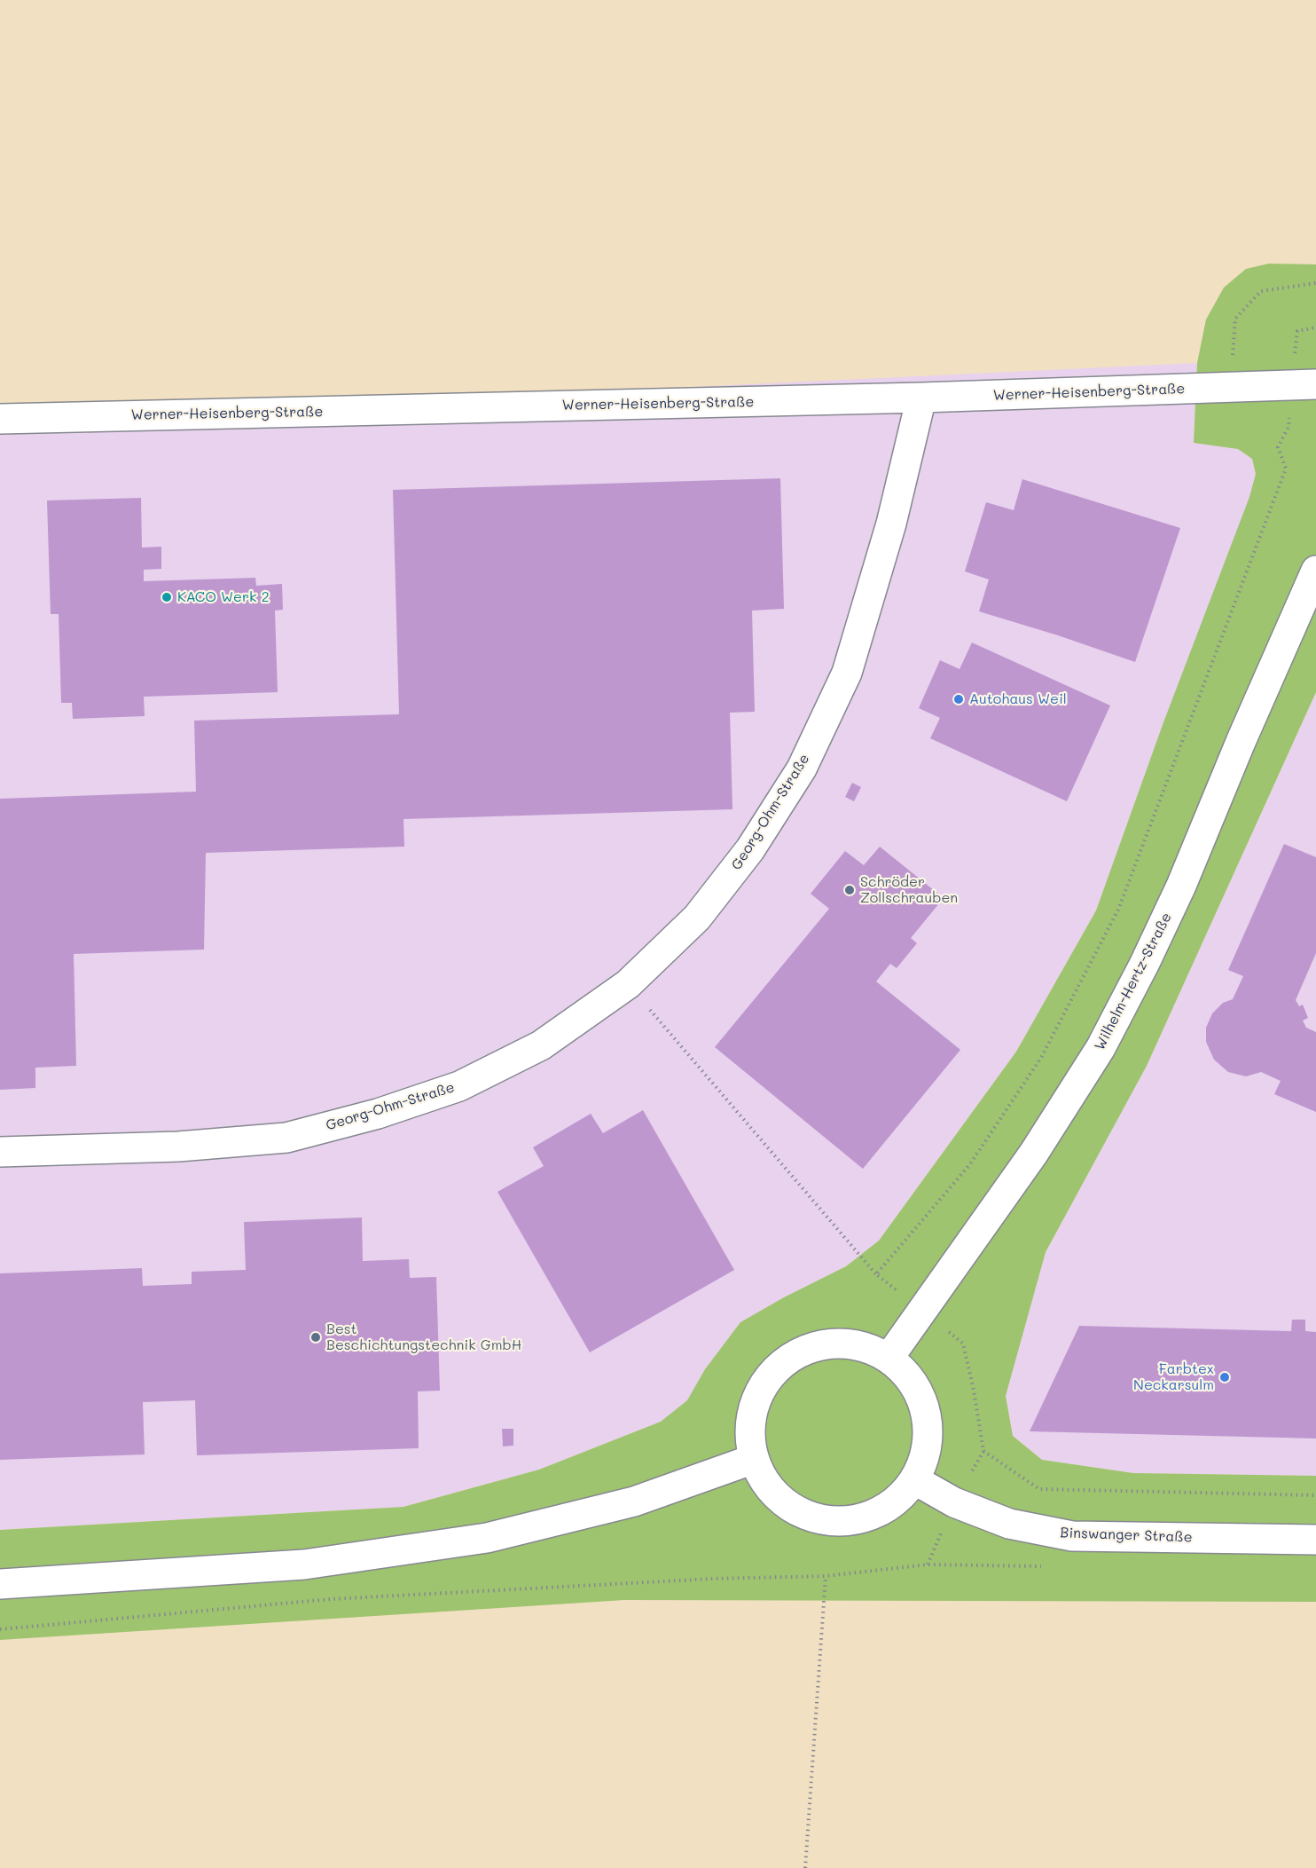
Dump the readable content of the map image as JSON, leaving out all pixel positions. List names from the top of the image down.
{
  "streets": {
    "main road": [
      "Werner-Heisenberg-Straße",
      "Georg-Ohm-Straße",
      "Wilhelm-Hertz-Straße",
      "Binswanger Straße"
    ]
  },
  "crossings": [
    ["Werner-Heisenberg-Straße", "Georg-Ohm-Straße"],
    ["Wilhelm-Hertz-Straße", "Binswanger Straße"]
  ],
  "places": [
    "KACO Werk 2",
    "Autohaus Weil",
    "Schröder Zollschrauben",
    "Best Beschichtungstechnik GmbH",
    "Farbtex Neckarsulm"
  ]
}
